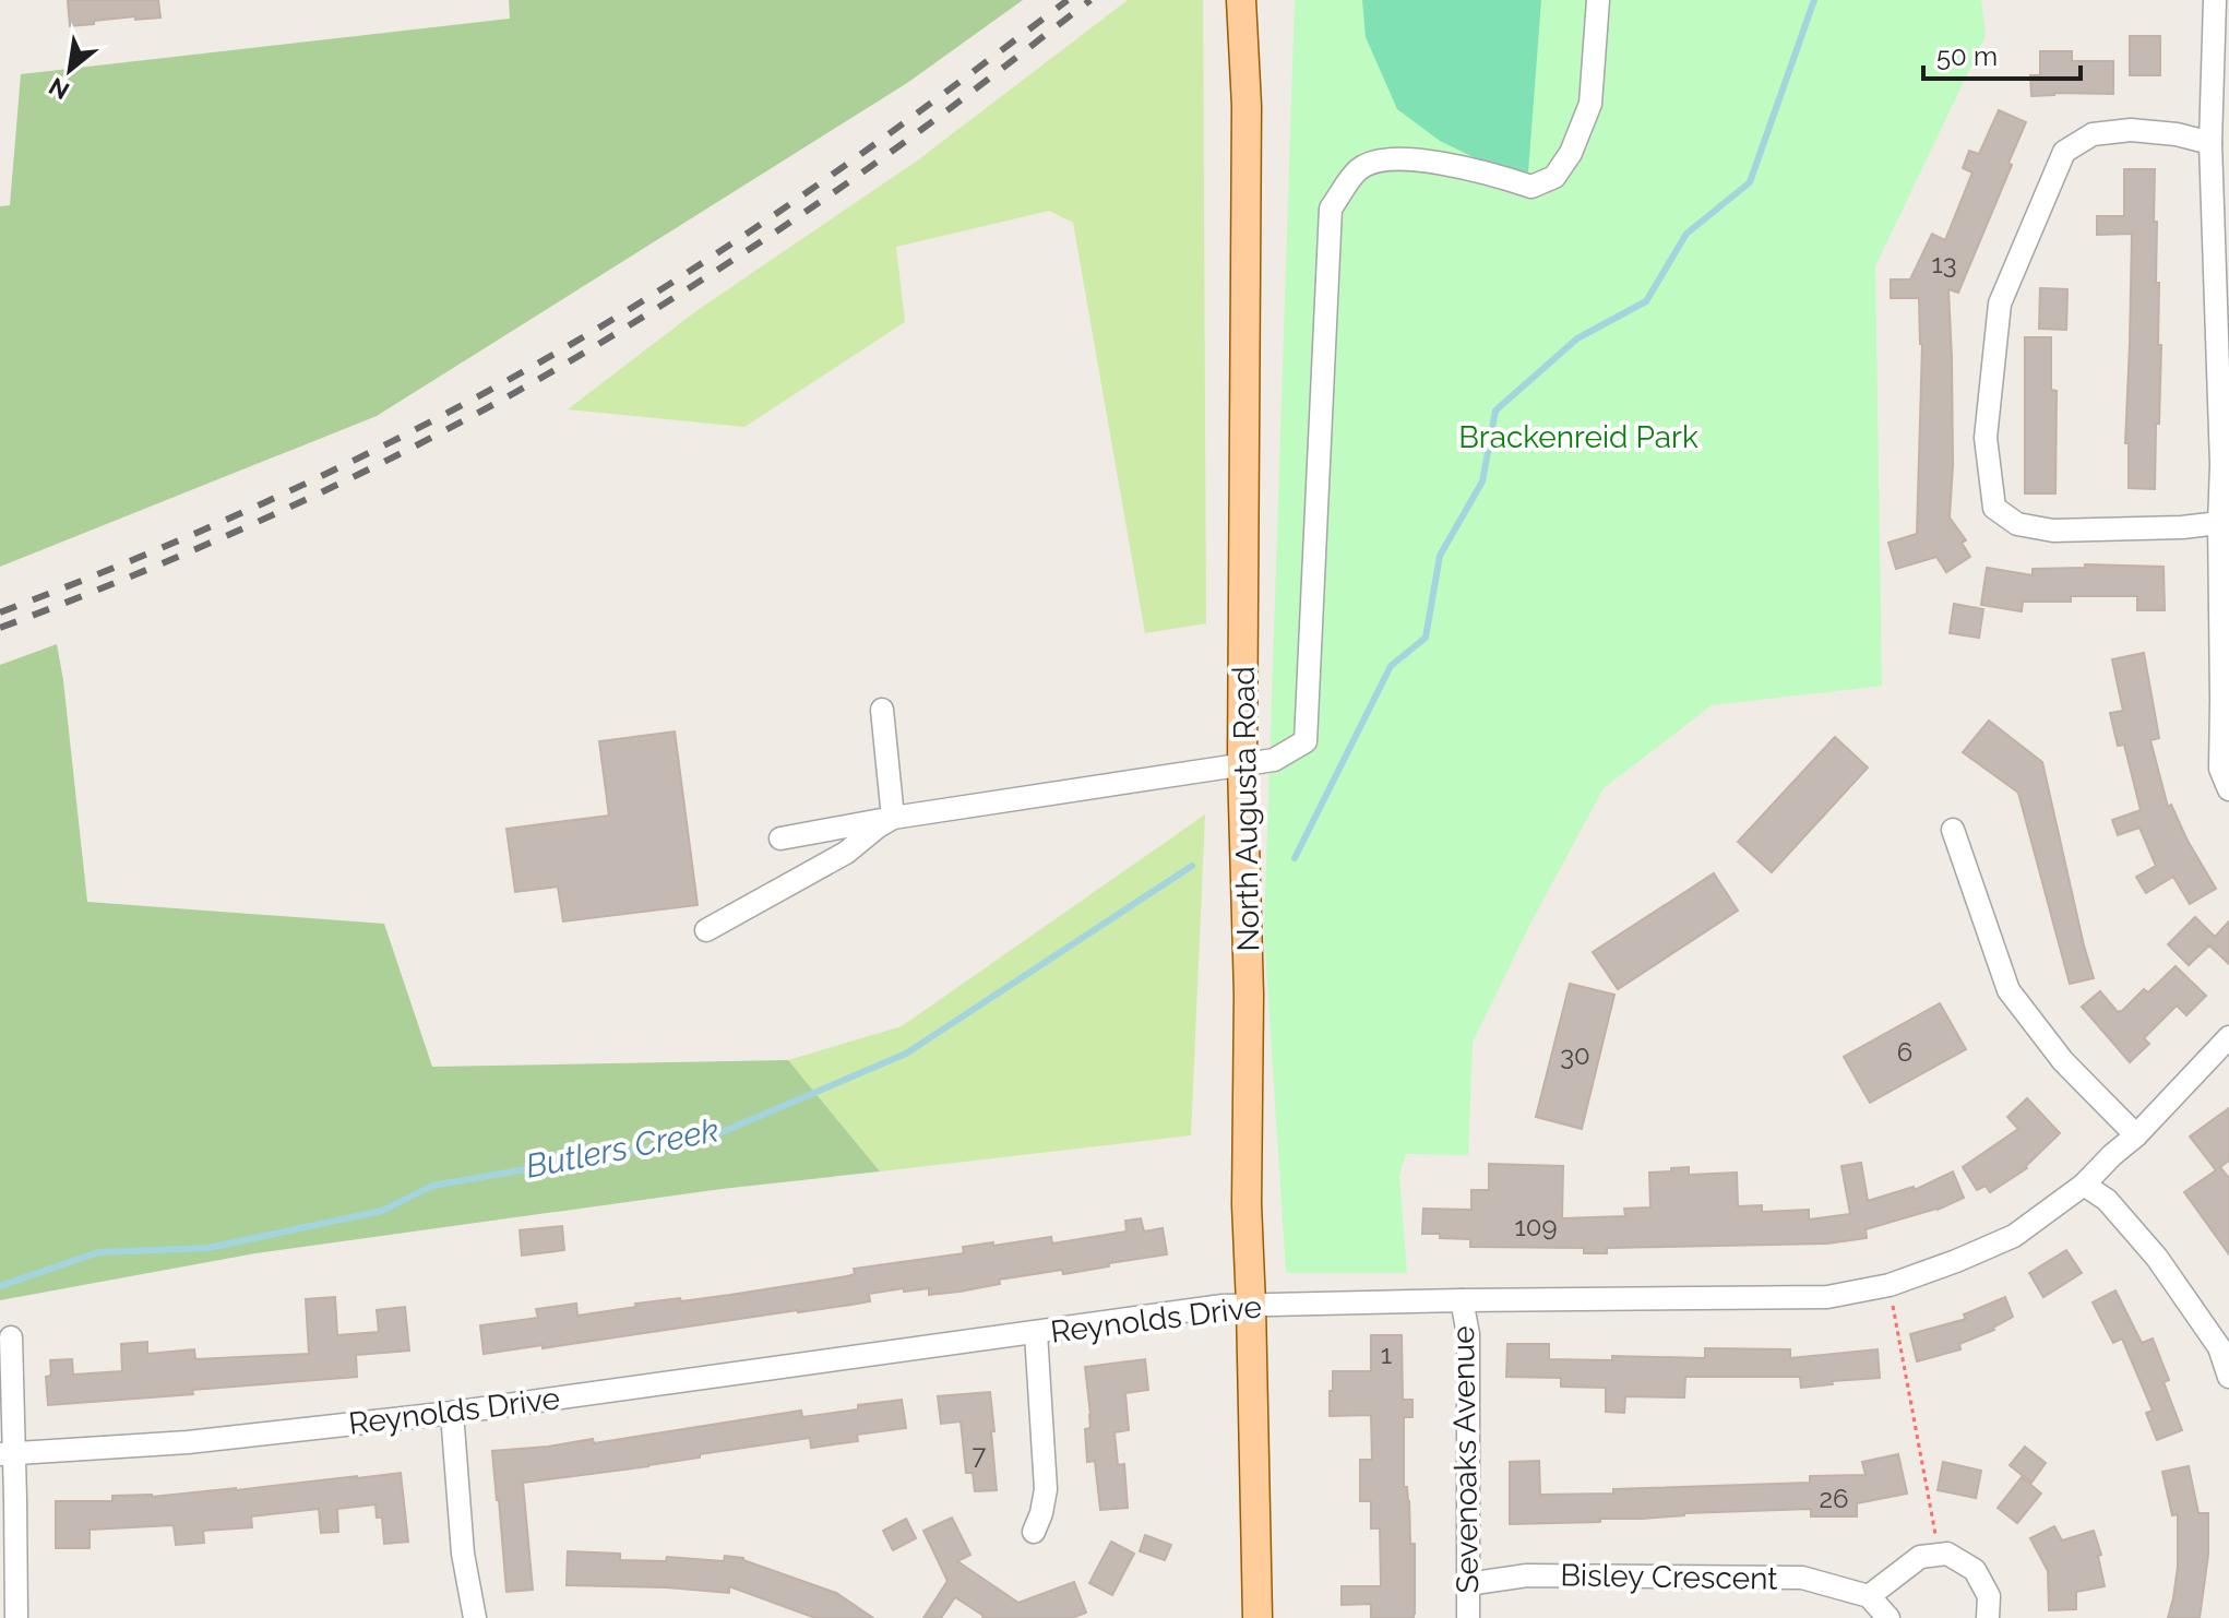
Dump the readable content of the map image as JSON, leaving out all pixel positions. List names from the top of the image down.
{
  "streets": {
    "main road": ["North Augusta Road"],
    "street": ["Reynolds Drive", "Sevenoaks Avenue", "Bisley Crescent"]
  },
  "crossings": [
    ["North Augusta Road", "Reynolds Drive"],
    ["Reynolds Drive", "Sevenoaks Avenue"],
    ["Sevenoaks Avenue", "Bisley Crescent"]
  ],
  "water": ["Butlers Creek"],
  "parks": ["Brackenreid Park"],
  "house_numbers": [
    "13",
    "6",
    "30",
    "109",
    "1",
    "7",
    "26"
  ],
  "scale_bar": "50 m",
  "north": "bottom left"
}
